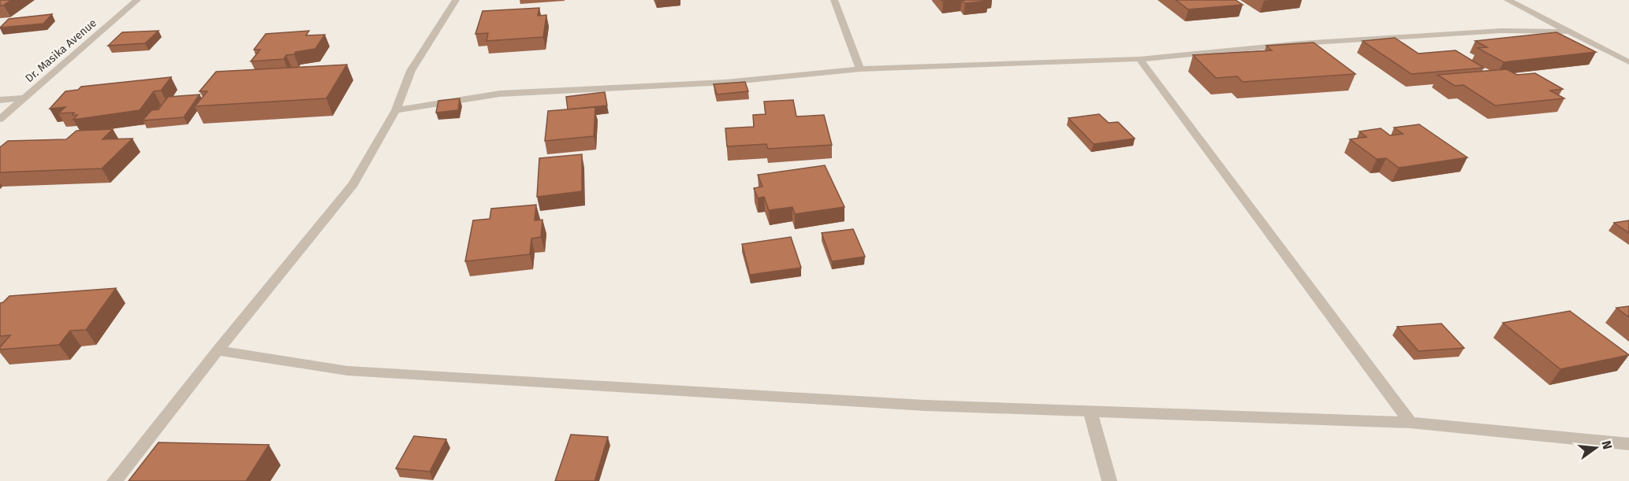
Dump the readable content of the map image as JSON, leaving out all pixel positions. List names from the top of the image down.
{
  "streets": {
    "street": ["Dr. Masika Avenue"]
  },
  "north": "right"
}
